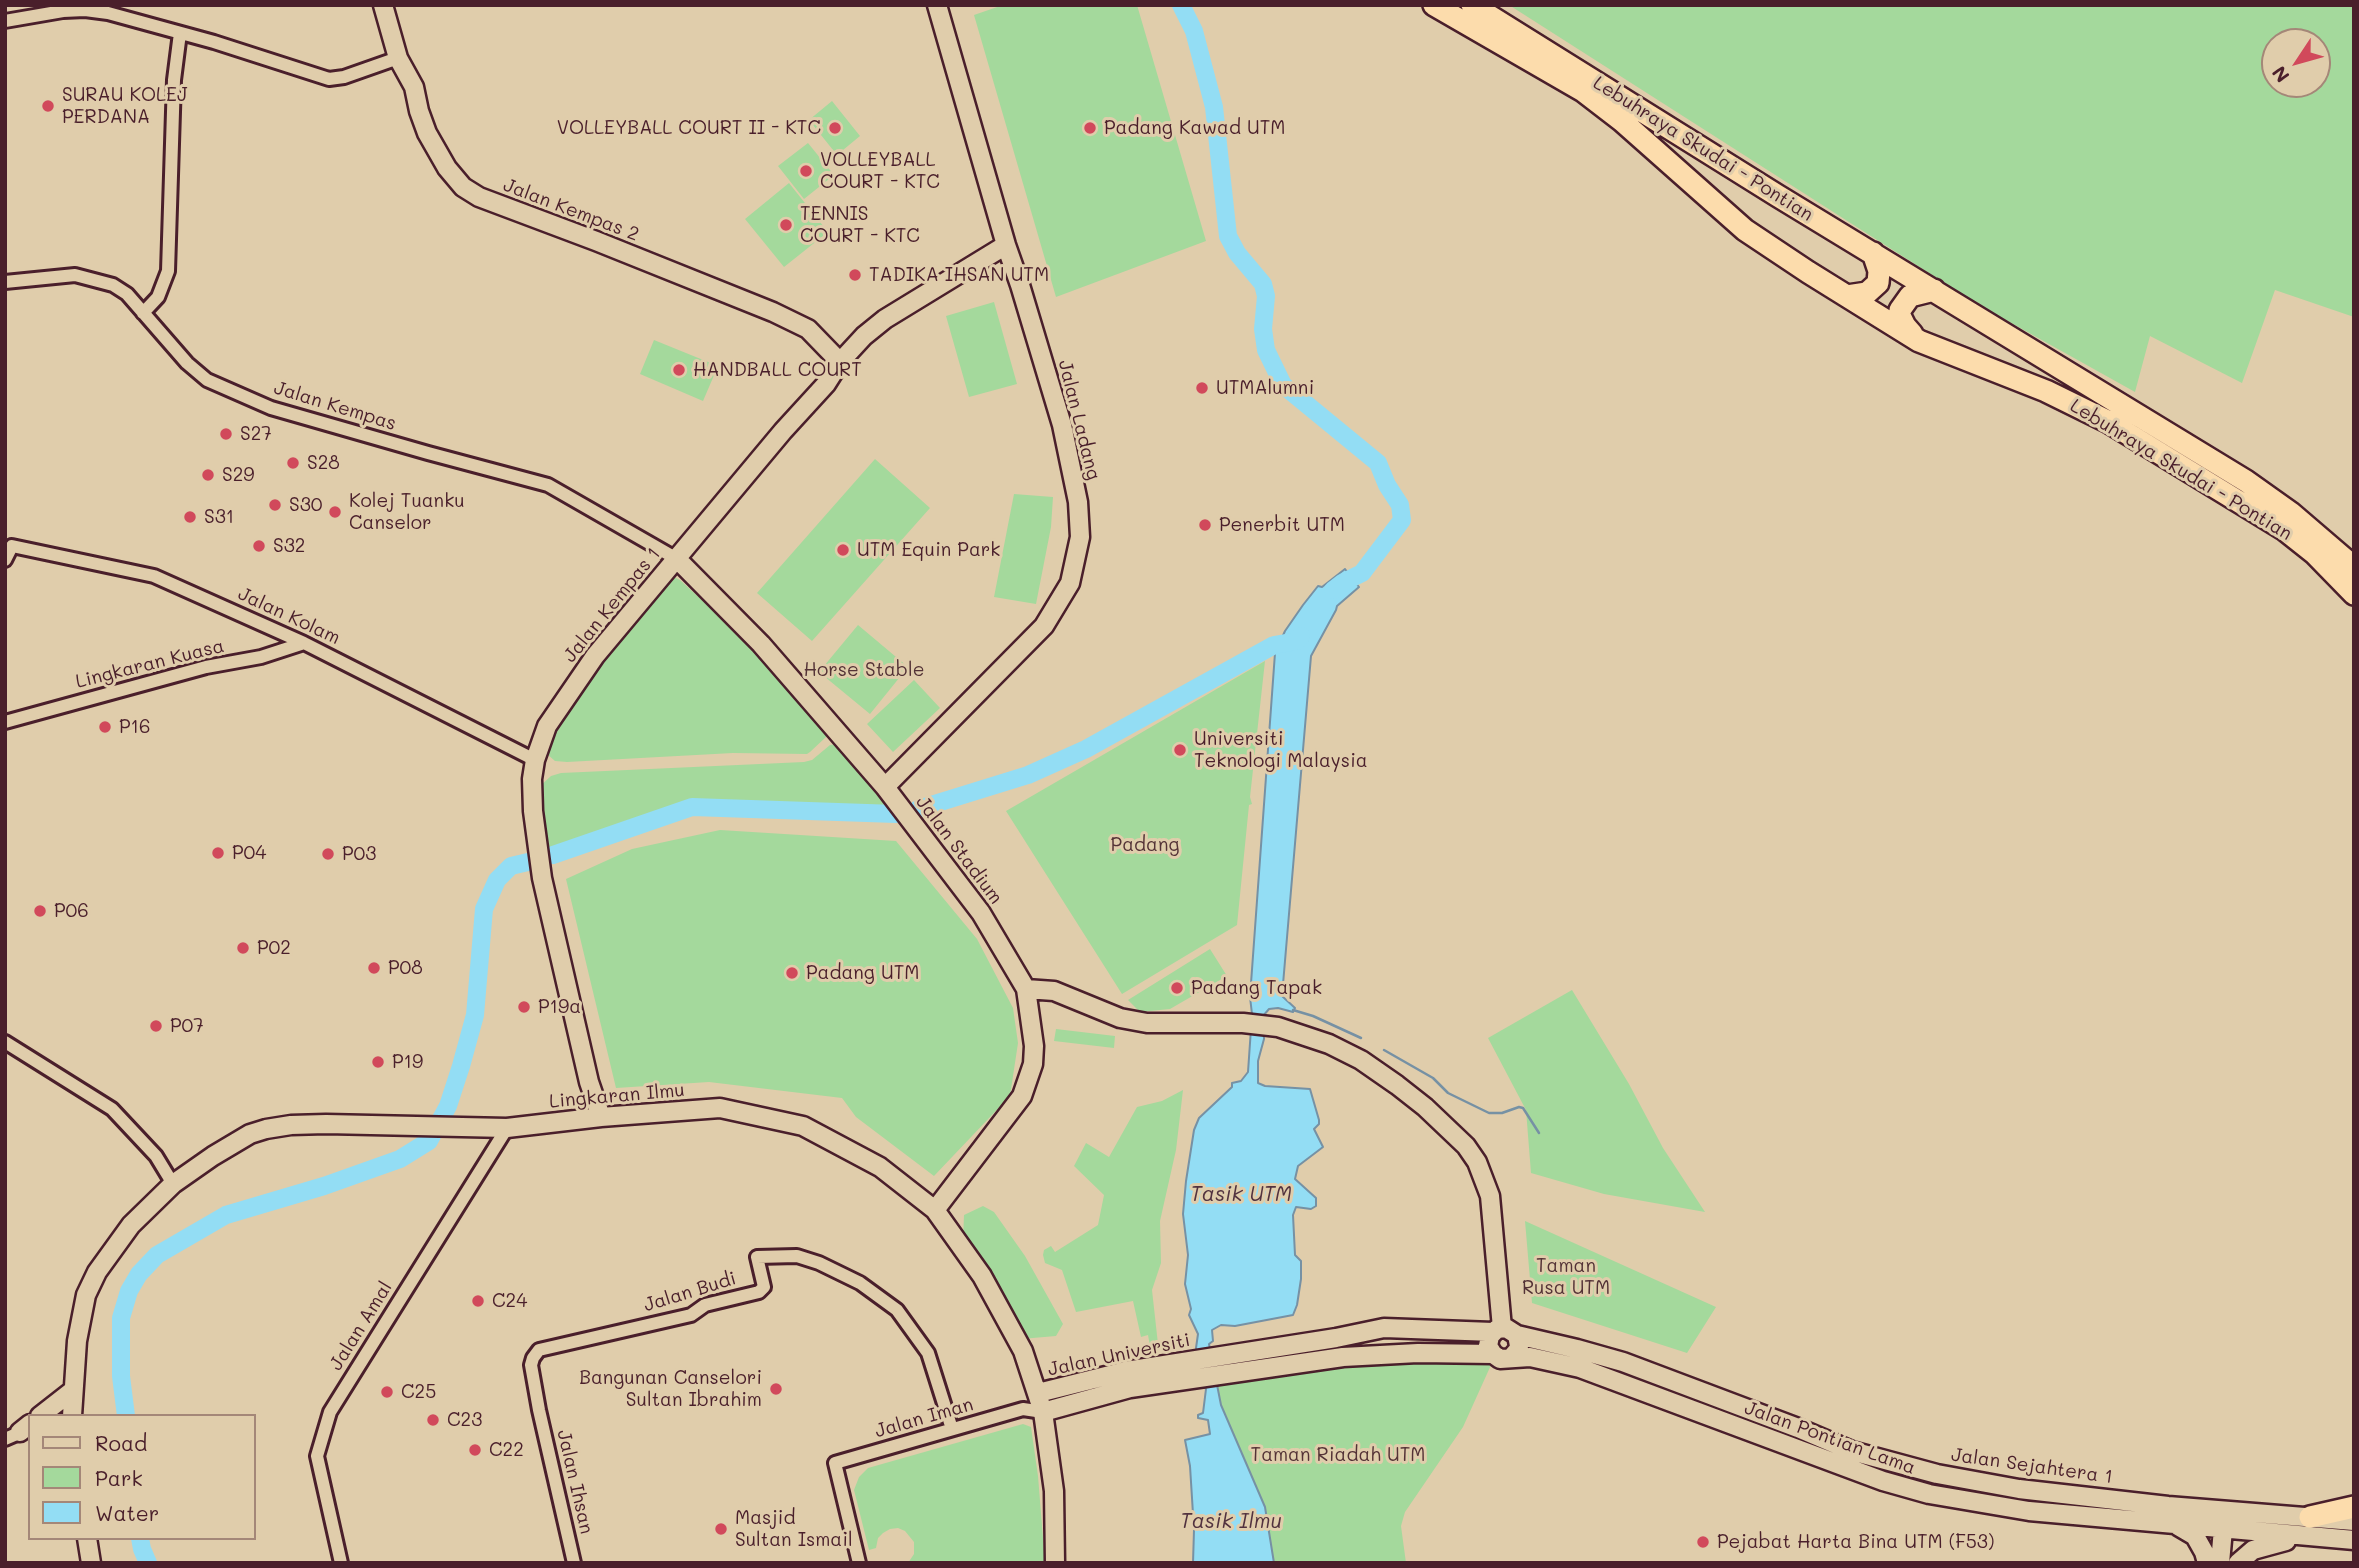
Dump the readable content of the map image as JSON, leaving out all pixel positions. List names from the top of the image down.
{
  "streets": {
    "highway": ["Lebuhraya Skudai - Pontian"],
    "street": [
      "Jalan Kempas 2",
      "Jalan Kempas",
      "Jalan Ladang",
      "Jalan Kempas 1",
      "Jalan Kolam",
      "Lingkaran Kuasa",
      "Jalan Stadium",
      "Lingkaran Ilmu",
      "Jalan Budi",
      "Jalan Amal",
      "Jalan Universiti",
      "Jalan Iman",
      "Jalan Pontian Lama",
      "Jalan Sejahtera 1",
      "Jalan Ihsan"
    ]
  },
  "crossings": [
    ["Jalan Kempas 2", "Jalan Kempas 1"],
    ["Jalan Kempas", "Jalan Kempas 1"],
    ["Jalan Kempas", "Jalan Stadium"],
    ["Jalan Ladang", "Jalan Kempas 1"],
    ["Jalan Ladang", "Jalan Stadium"],
    ["Jalan Kempas 1", "Jalan Kolam"],
    ["Jalan Kempas 1", "Jalan Stadium"],
    ["Jalan Kempas 1", "Lingkaran Ilmu"],
    ["Jalan Kolam", "Lingkaran Kuasa"],
    ["Jalan Stadium", "Lingkaran Ilmu"],
    ["Lingkaran Ilmu", "Jalan Amal"],
    ["Lingkaran Ilmu", "Jalan Universiti"],
    ["Jalan Budi", "Jalan Iman"],
    ["Jalan Budi", "Jalan Ihsan"],
    ["Jalan Universiti", "Jalan Iman"],
    ["Jalan Universiti", "Jalan Pontian Lama"],
    ["Jalan Universiti", "Jalan Sejahtera 1"],
    ["Jalan Pontian Lama", "Jalan Sejahtera 1"]
  ],
  "water": ["Tasik UTM", "Tasik Ilmu"],
  "parks": [
    "Horse Stable",
    "Padang",
    "Taman Rusa UTM",
    "Taman Riadah UTM"
  ],
  "places": [
    "SURAU KOLEJ PERDANA",
    "VOLLEYBALL COURT II - KTC",
    "Padang Kawad UTM",
    "VOLLEYBALL COURT - KTC",
    "TENNIS COURT - KTC",
    "TADIKA IHSAN UTM",
    "HANDBALL COURT",
    "UTMAlumni",
    "S27",
    "S28",
    "S29",
    "S30",
    "Kolej Tuanku Canselor",
    "S31",
    "Penerbit UTM",
    "S32",
    "UTM Equin Park",
    "P16",
    "Universiti Teknologi Malaysia",
    "P04",
    "P03",
    "P06",
    "P02",
    "P08",
    "Padang UTM",
    "Padang Tapak",
    "P19a",
    "P07",
    "P19",
    "C24",
    "Bangunan Canselori Sultan Ibrahim",
    "C25",
    "C23",
    "C22",
    "Masjid Sultan Ismail",
    "Pejabat Harta Bina UTM (F53)"
  ],
  "legend": ["Road", "Park", "Water"],
  "north": "bottom left"
}
